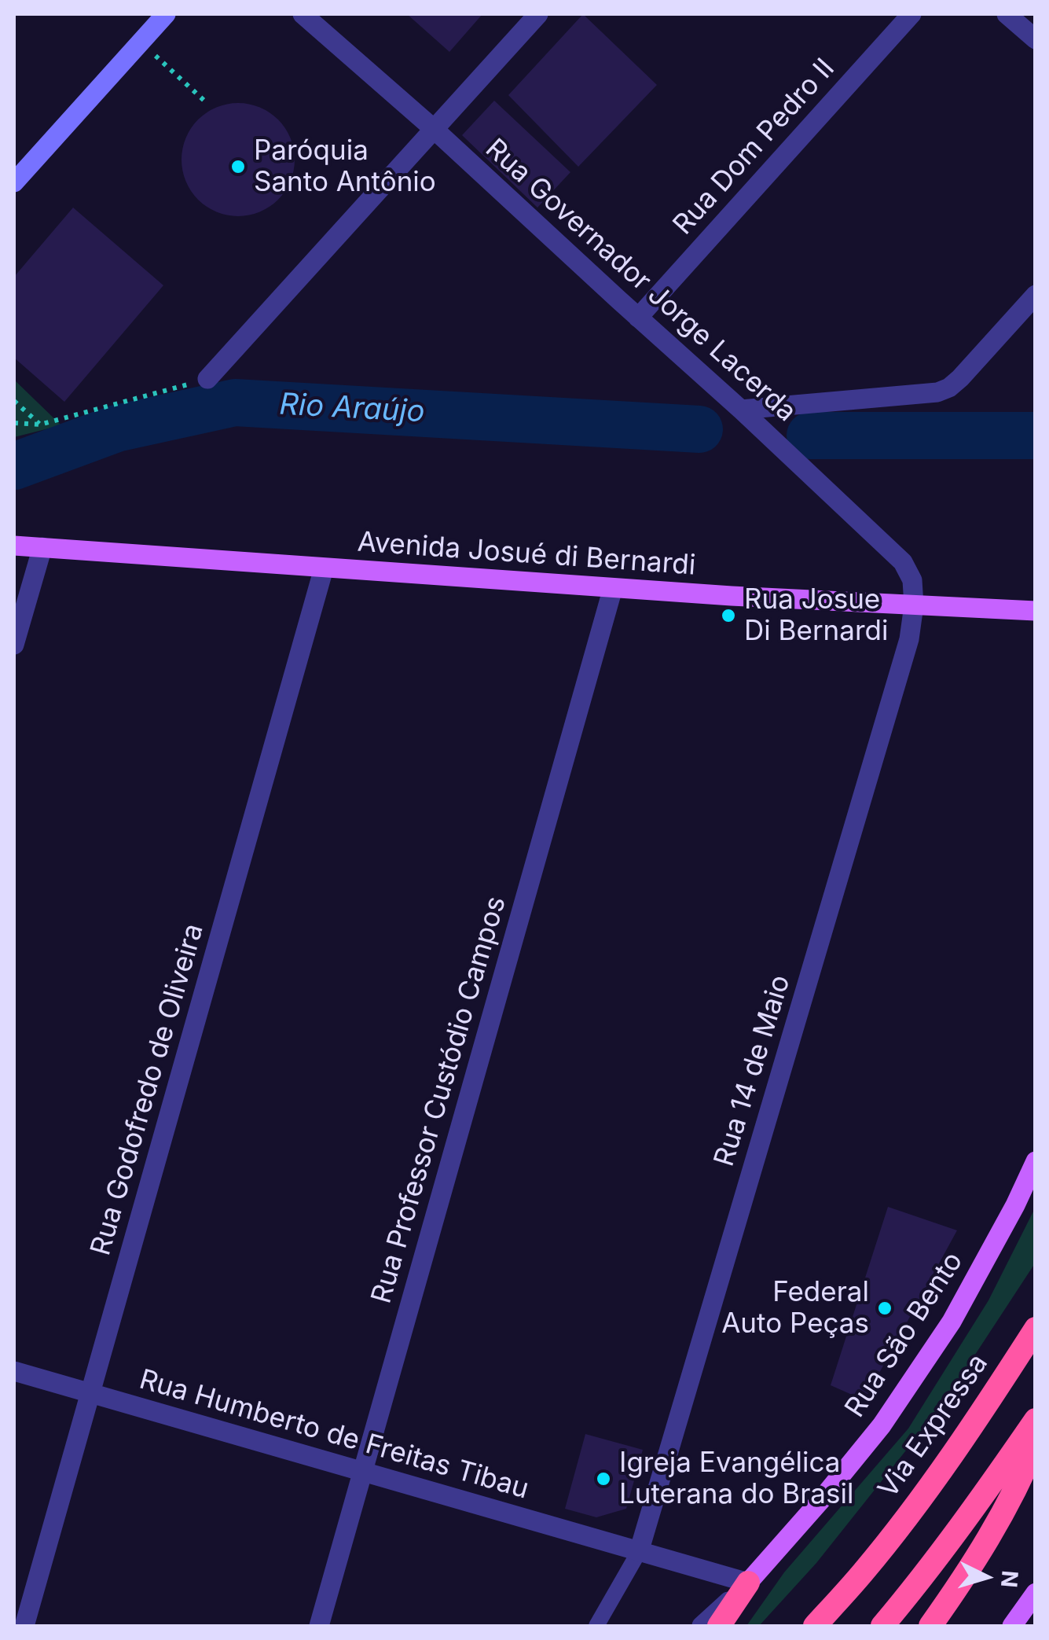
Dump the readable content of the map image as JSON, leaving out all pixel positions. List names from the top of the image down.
{
  "streets": {
    "highway": ["Via Expressa"],
    "main road": ["Avenida Josué di Bernardi", "Rua São Bento"],
    "street": [
      "Rua Dom Pedro II",
      "Rua Governador Jorge Lacerda",
      "Rua 14 de Maio",
      "Rua Godofredo de Oliveira",
      "Rua Professor Custódio Campos",
      "Rua Humberto de Freitas Tibau"
    ]
  },
  "crossings": [
    ["Rua Dom Pedro II", "Rua Governador Jorge Lacerda"],
    ["Rua Governador Jorge Lacerda", "Avenida Josué di Bernardi"],
    ["Rua Governador Jorge Lacerda", "Rua 14 de Maio"],
    ["Avenida Josué di Bernardi", "Rua 14 de Maio"],
    ["Avenida Josué di Bernardi", "Rua Godofredo de Oliveira"],
    ["Avenida Josué di Bernardi", "Rua Professor Custódio Campos"],
    ["Rua 14 de Maio", "Rua Humberto de Freitas Tibau"],
    ["Rua Godofredo de Oliveira", "Rua Humberto de Freitas Tibau"],
    ["Rua Professor Custódio Campos", "Rua Humberto de Freitas Tibau"],
    ["Rua São Bento", "Rua Humberto de Freitas Tibau"]
  ],
  "water": ["Rio Araújo"],
  "places": [
    "Paróquia Santo Antônio",
    "Rua Josue Di Bernardi",
    "Federal Auto Peças",
    "Igreja Evangélica Luterana do Brasil"
  ],
  "north": "right"
}
